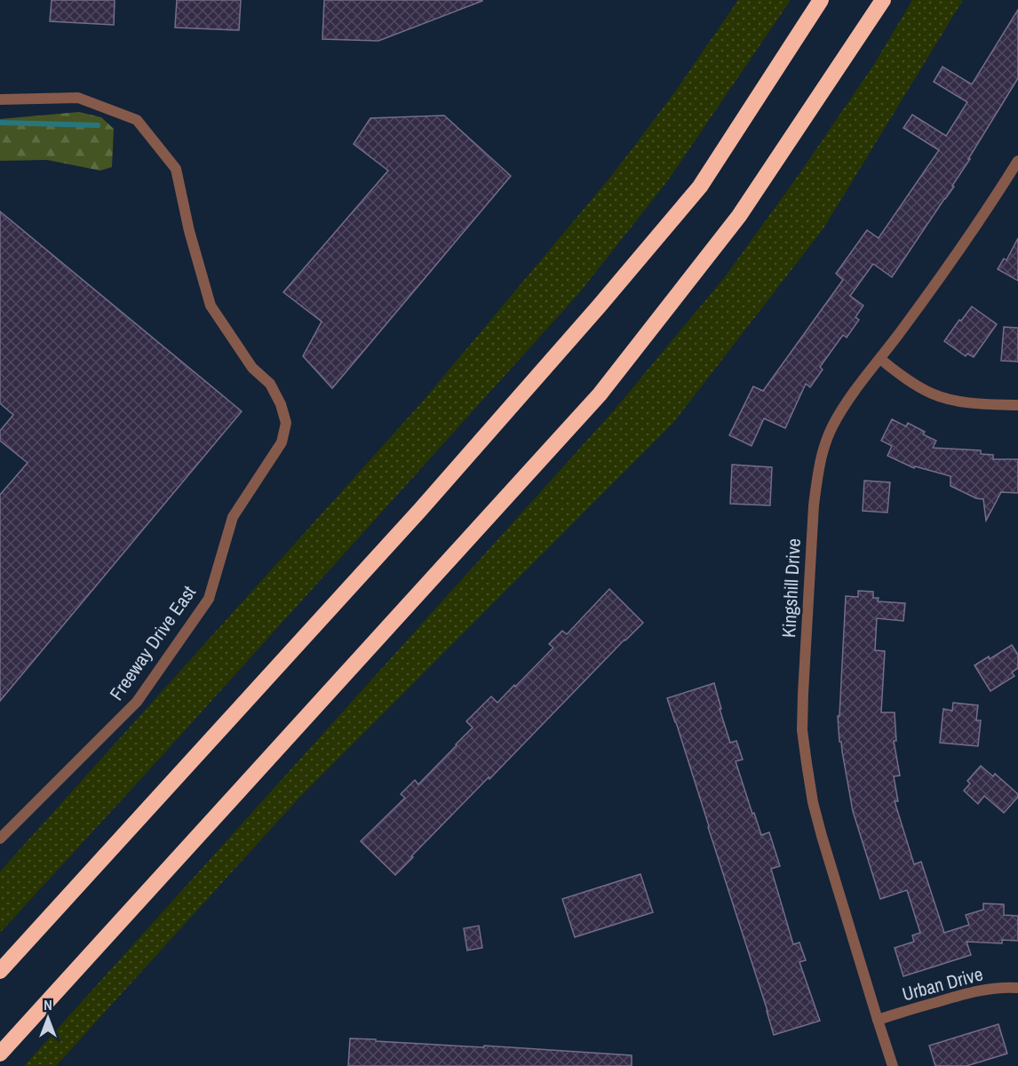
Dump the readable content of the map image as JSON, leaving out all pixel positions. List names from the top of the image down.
{
  "streets": {
    "street": ["Kingshill Drive", "Freeway Drive East", "Urban Drive"]
  },
  "crossings": [
    ["Kingshill Drive", "Urban Drive"]
  ],
  "north": "top"
}
